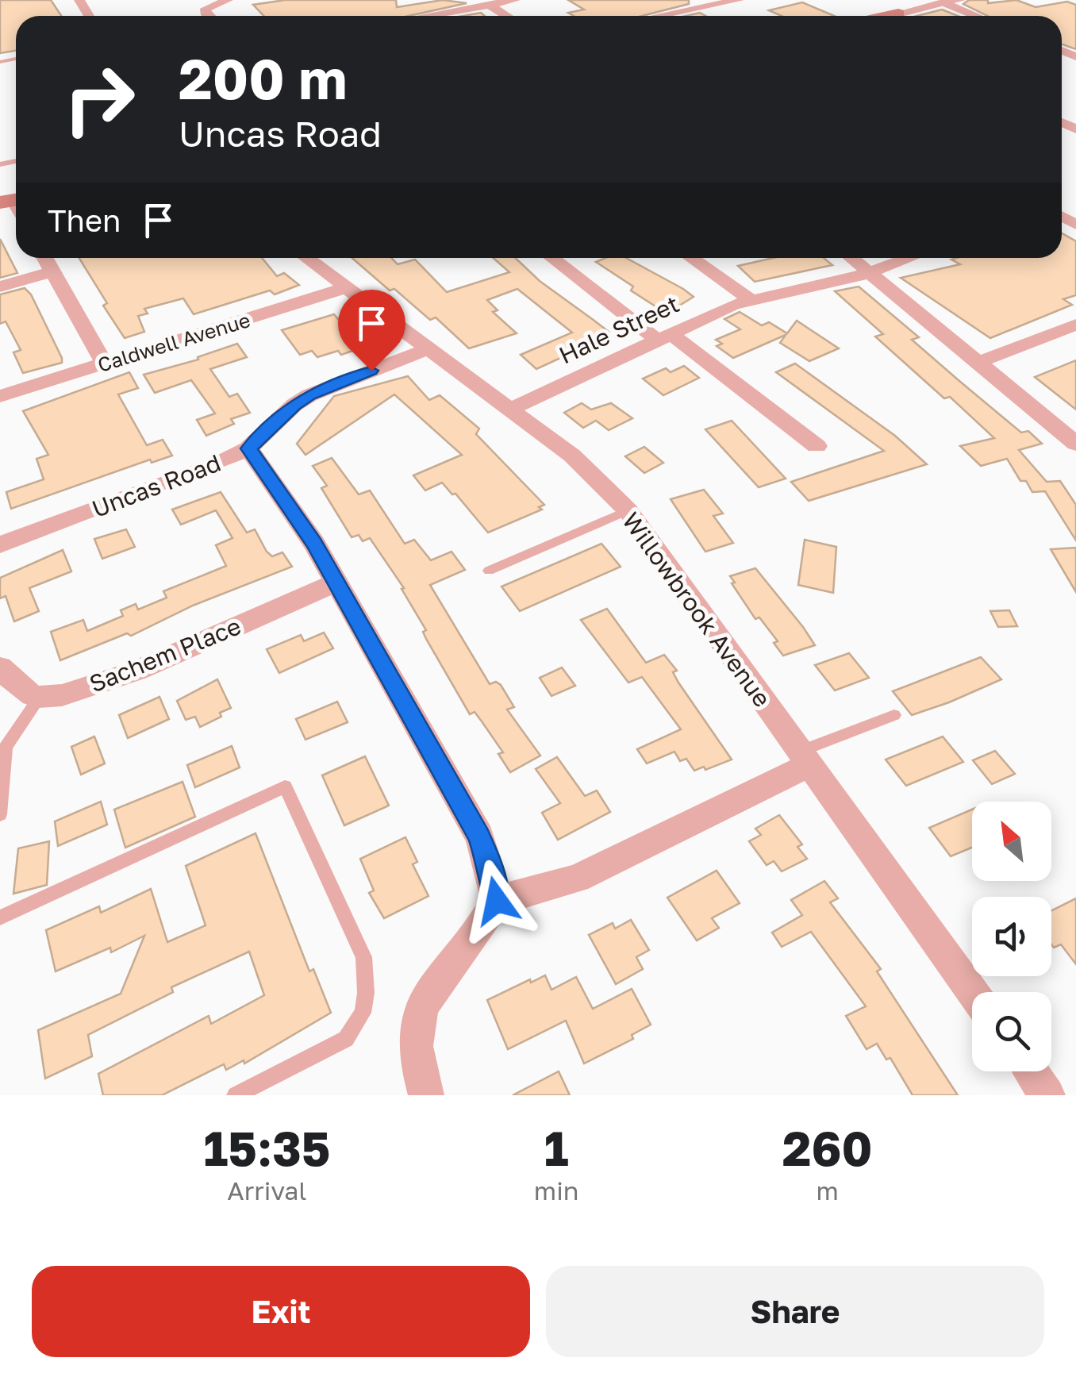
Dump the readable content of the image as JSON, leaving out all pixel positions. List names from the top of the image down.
{
  "streets": {
    "street": [
      "Hale Street",
      "Caldwell Avenue",
      "Uncas Road",
      "Willowbrook Avenue",
      "Sachem Place"
    ]
  },
  "crossings": [
    ["Hale Street", "Willowbrook Avenue"],
    ["Caldwell Avenue", "Willowbrook Avenue"],
    ["Uncas Road", "Willowbrook Avenue"]
  ],
  "north": "top left",
  "page": {
    "turn": ["200 m", "Uncas Road"],
    "then": "Then",
    "eta": [
      "15:35",
      "Arrival",
      "1",
      "min",
      "260",
      "m"
    ],
    "buttons": ["Exit", "Share"]
  }
}
